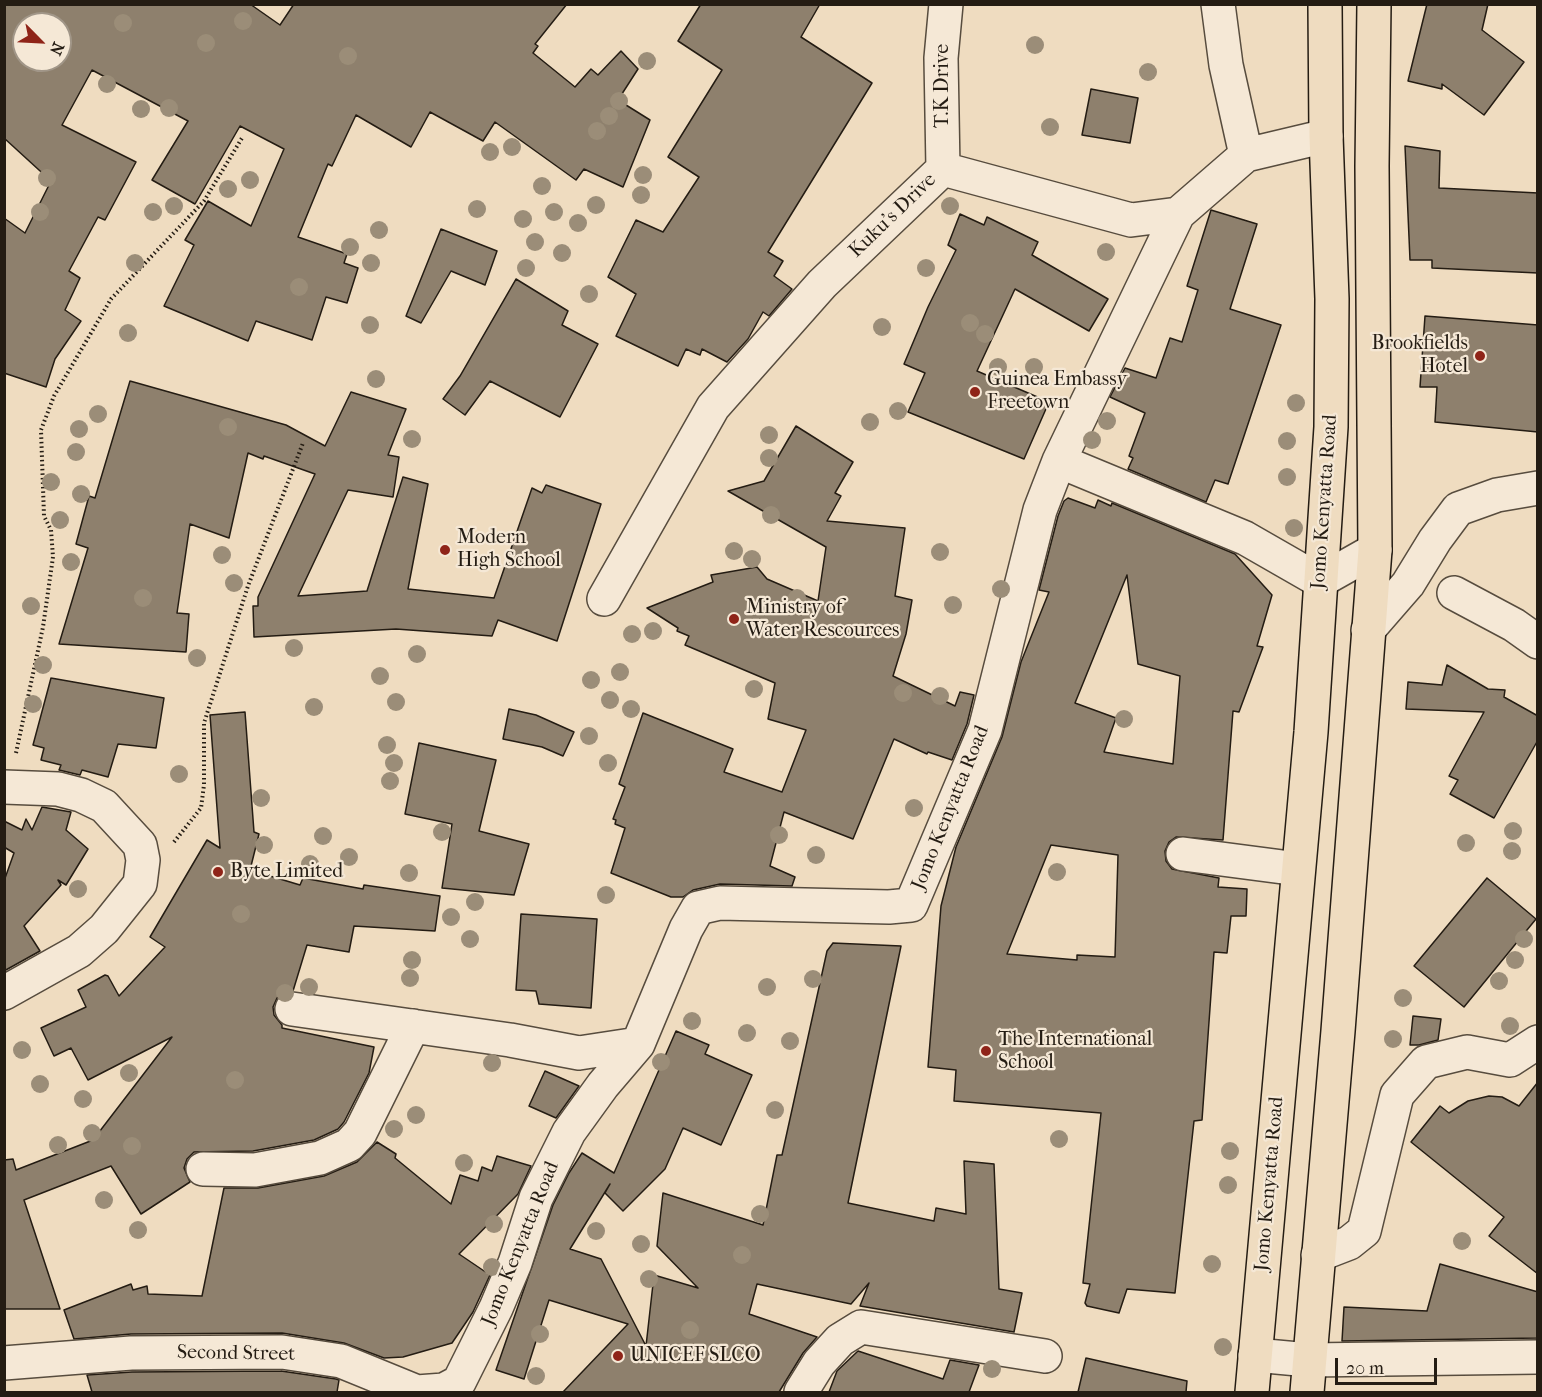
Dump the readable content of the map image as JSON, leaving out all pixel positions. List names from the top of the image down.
{
  "streets": {
    "main road": ["Jomo Kenyatta Road"],
    "street": ["T.K Drive", "Kuku's Drive", "Second Street"]
  },
  "crossings": [
    ["T.K Drive", "Kuku's Drive"],
    ["Kuku's Drive", "Jomo Kenyatta Road"],
    ["Jomo Kenyatta Road", "Second Street"]
  ],
  "places": [
    "Brookfields Hotel",
    "Guinea Embassy Freetown",
    "Modern High School",
    "Ministry of Water Rescources",
    "Byte Limited",
    "The International School",
    "UNICEF SLCO"
  ],
  "scale_bar": "20 m",
  "north": "bottom right"
}
